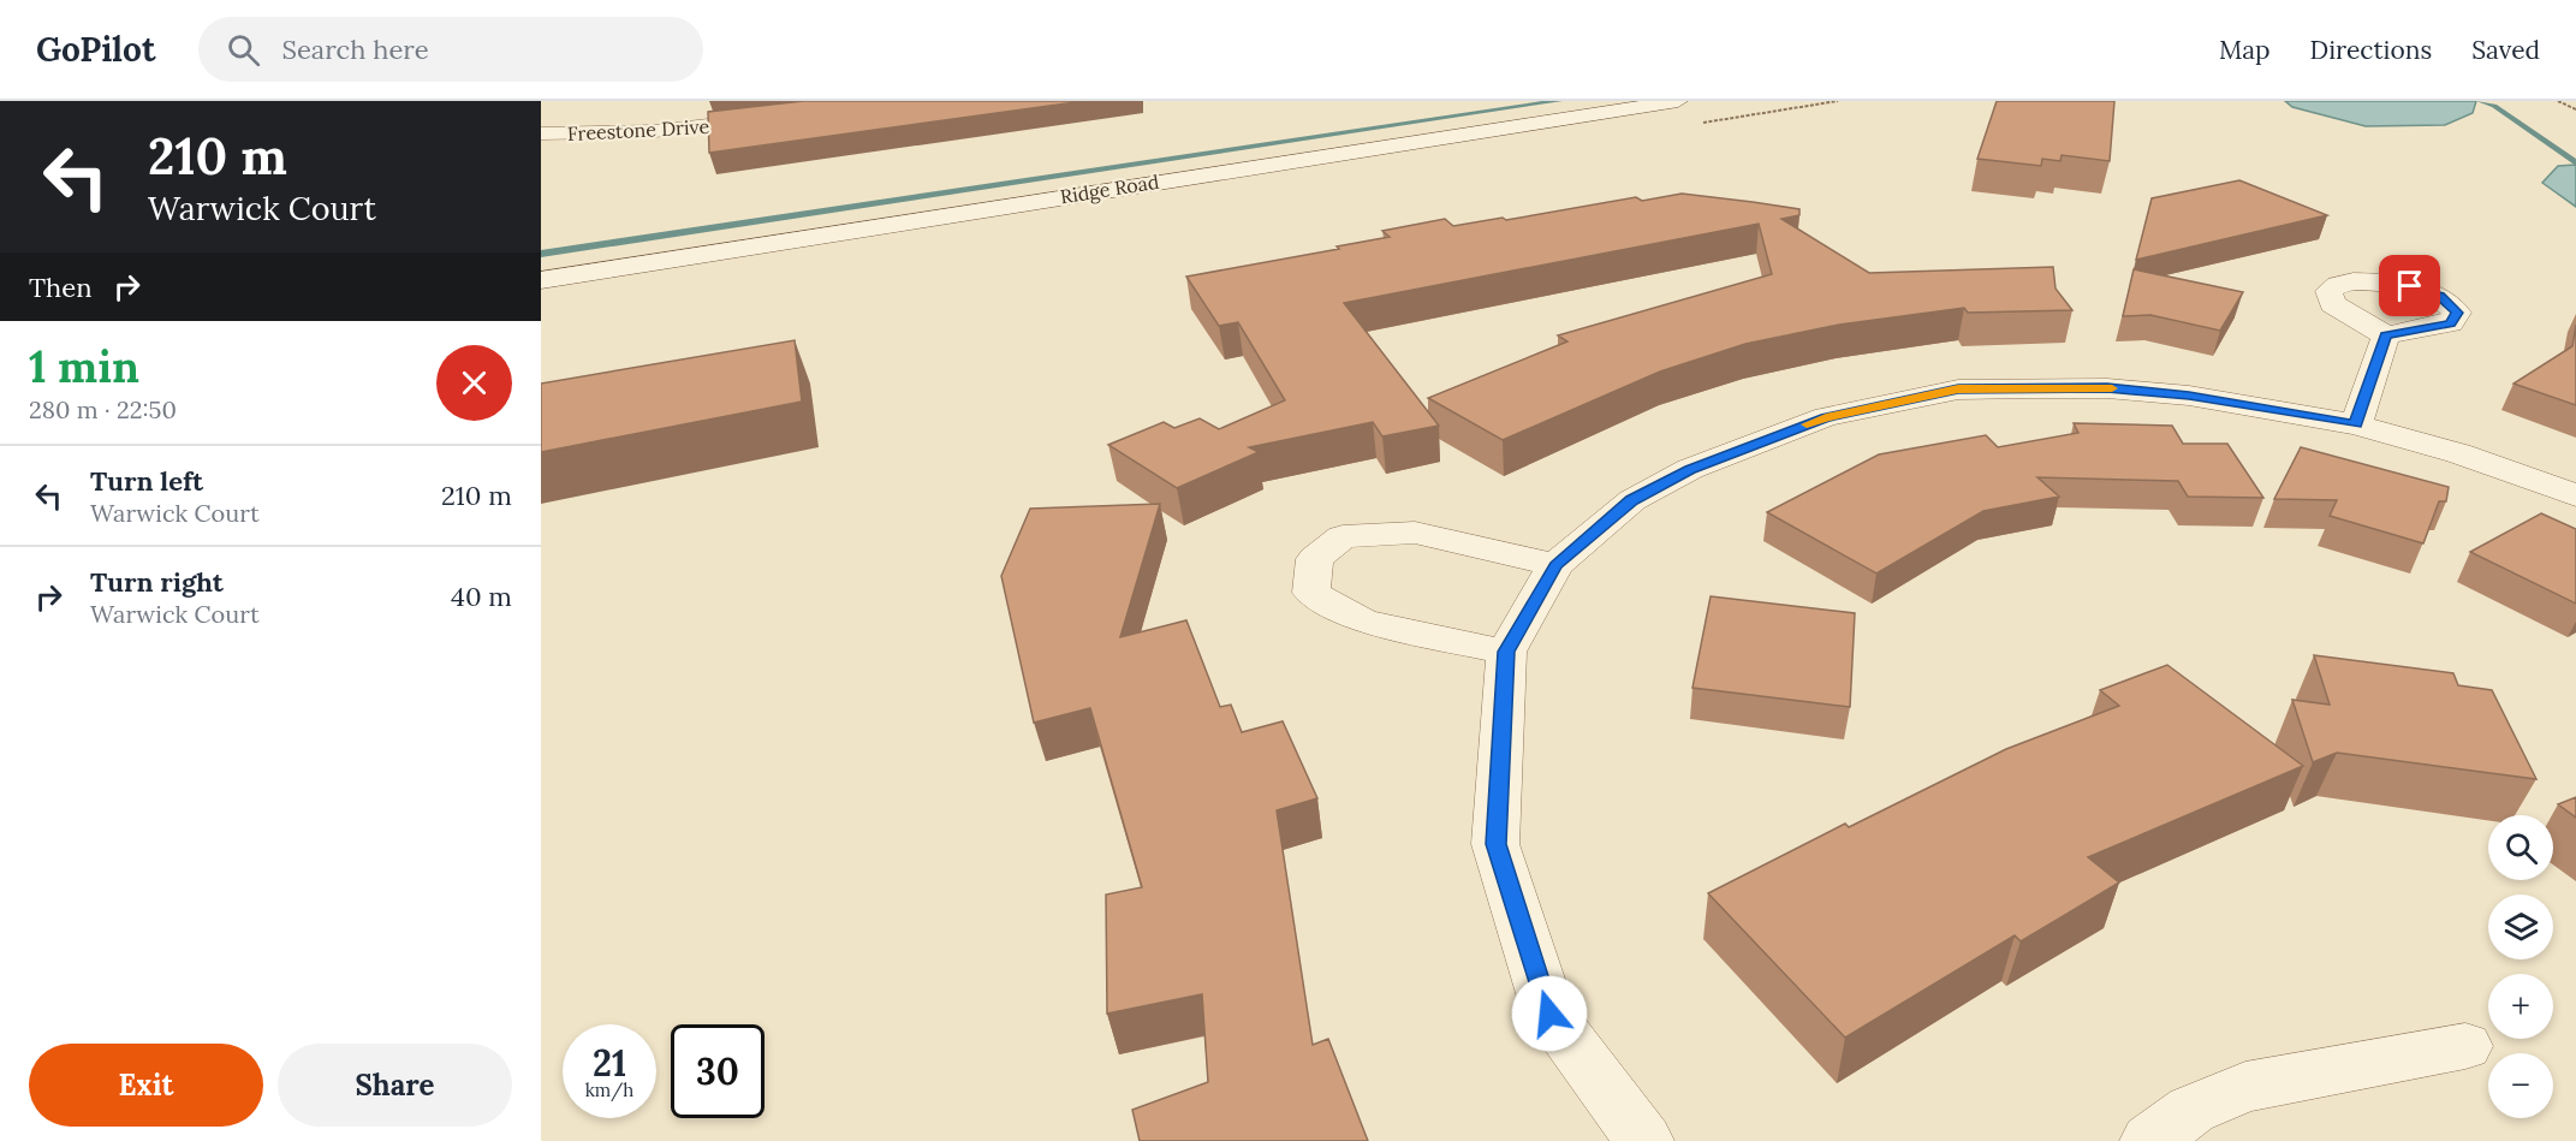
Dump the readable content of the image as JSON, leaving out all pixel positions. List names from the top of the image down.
{
  "streets": {
    "street": ["Freestone Drive", "Ridge Road"]
  },
  "page": {
    "header": "GoPilot",
    "search": "Search here",
    "nav": ["Map", "Directions", "Saved"],
    "turn": ["210 m", "Warwick Court"],
    "then": "Then",
    "heading": ["1 min", "280 m · 22:50"],
    "list": [
      {
        "name": "Turn left",
        "note": "Warwick Court",
        "value": "210 m"
      },
      {
        "name": "Turn right",
        "note": "Warwick Court",
        "value": "40 m"
      }
    ],
    "map_buttons": ["+", "−"],
    "speed": "21 km/h",
    "limit": "30",
    "buttons": ["Exit", "Share"]
  }
}
